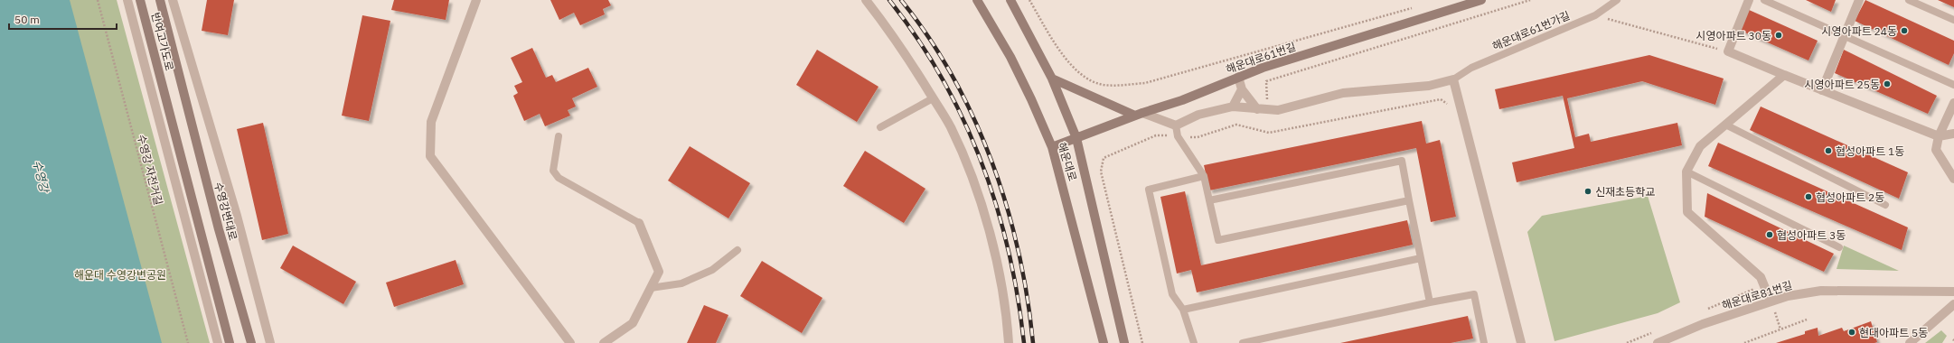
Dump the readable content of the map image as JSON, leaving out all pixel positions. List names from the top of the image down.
{
  "streets": {
    "main road": [
      "반여고가도로",
      "해운대로61번길",
      "해운대로",
      "수영강변대로"
    ],
    "street": ["해운대로81번길"],
    "lane": ["해운대로61번가길"],
    "path": ["수영강 자전거길"]
  },
  "crossings": [
    ["반여고가도로", "수영강변대로"],
    ["해운대로61번길", "해운대로"]
  ],
  "water": ["수영강"],
  "parks": ["해운대 수영강변공원"],
  "places": [
    "시영아파트 24동",
    "시영아파트 30동",
    "시영아파트 25동",
    "협성아파트 1동",
    "신재초등학교",
    "협성아파트 2동",
    "협성아파트 3동",
    "현대아파트 5동"
  ],
  "scale_bar": "50 m"
}
